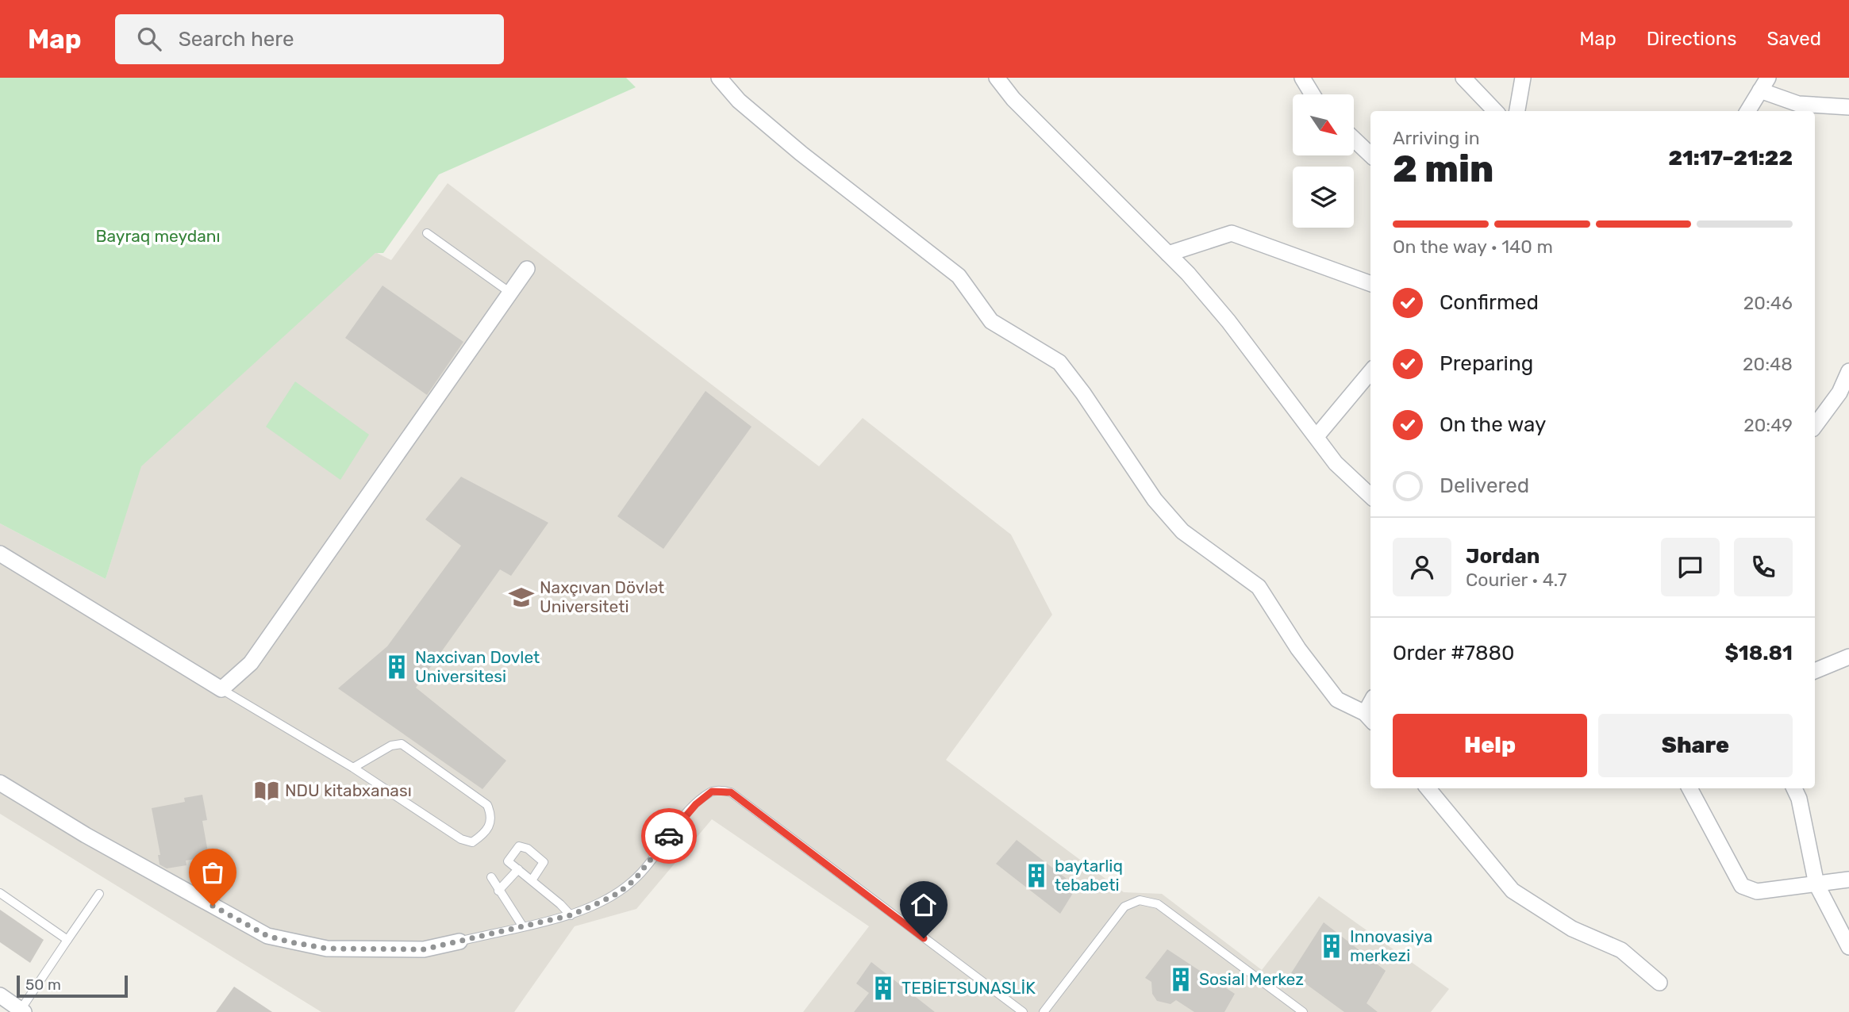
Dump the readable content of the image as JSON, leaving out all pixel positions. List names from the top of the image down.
{
  "parks": ["Bayraq meydanı"],
  "places": {
    "school or university": ["Naxçıvan Dövlət Universiteti"],
    "building": [
      "Naxcivan Dovlet Universitesi",
      "baytarliq tebabeti",
      "Innovasiya merkezi",
      "Sosial Merkez",
      "TEBİETSUNASLİK"
    ],
    "library": ["NDU kitabxanası"]
  },
  "scale_bar": "50 m",
  "north": "bottom right",
  "page": {
    "header": "Map",
    "search": "Search here",
    "nav": ["Map", "Directions", "Saved"],
    "heading": ["2 min", "Arriving in", "21:17–21:22"],
    "panel": [
      "Jordan",
      "Courier · 4.7",
      "Order #7880",
      "$18.81"
    ],
    "bar": "On the way · 140 m",
    "list": [
      ["Confirmed", "20:46"],
      ["Preparing", "20:48"],
      ["On the way", "20:49"],
      "Delivered"
    ],
    "buttons": ["Help", "Share"],
    "scale": "50 m"
  }
}
